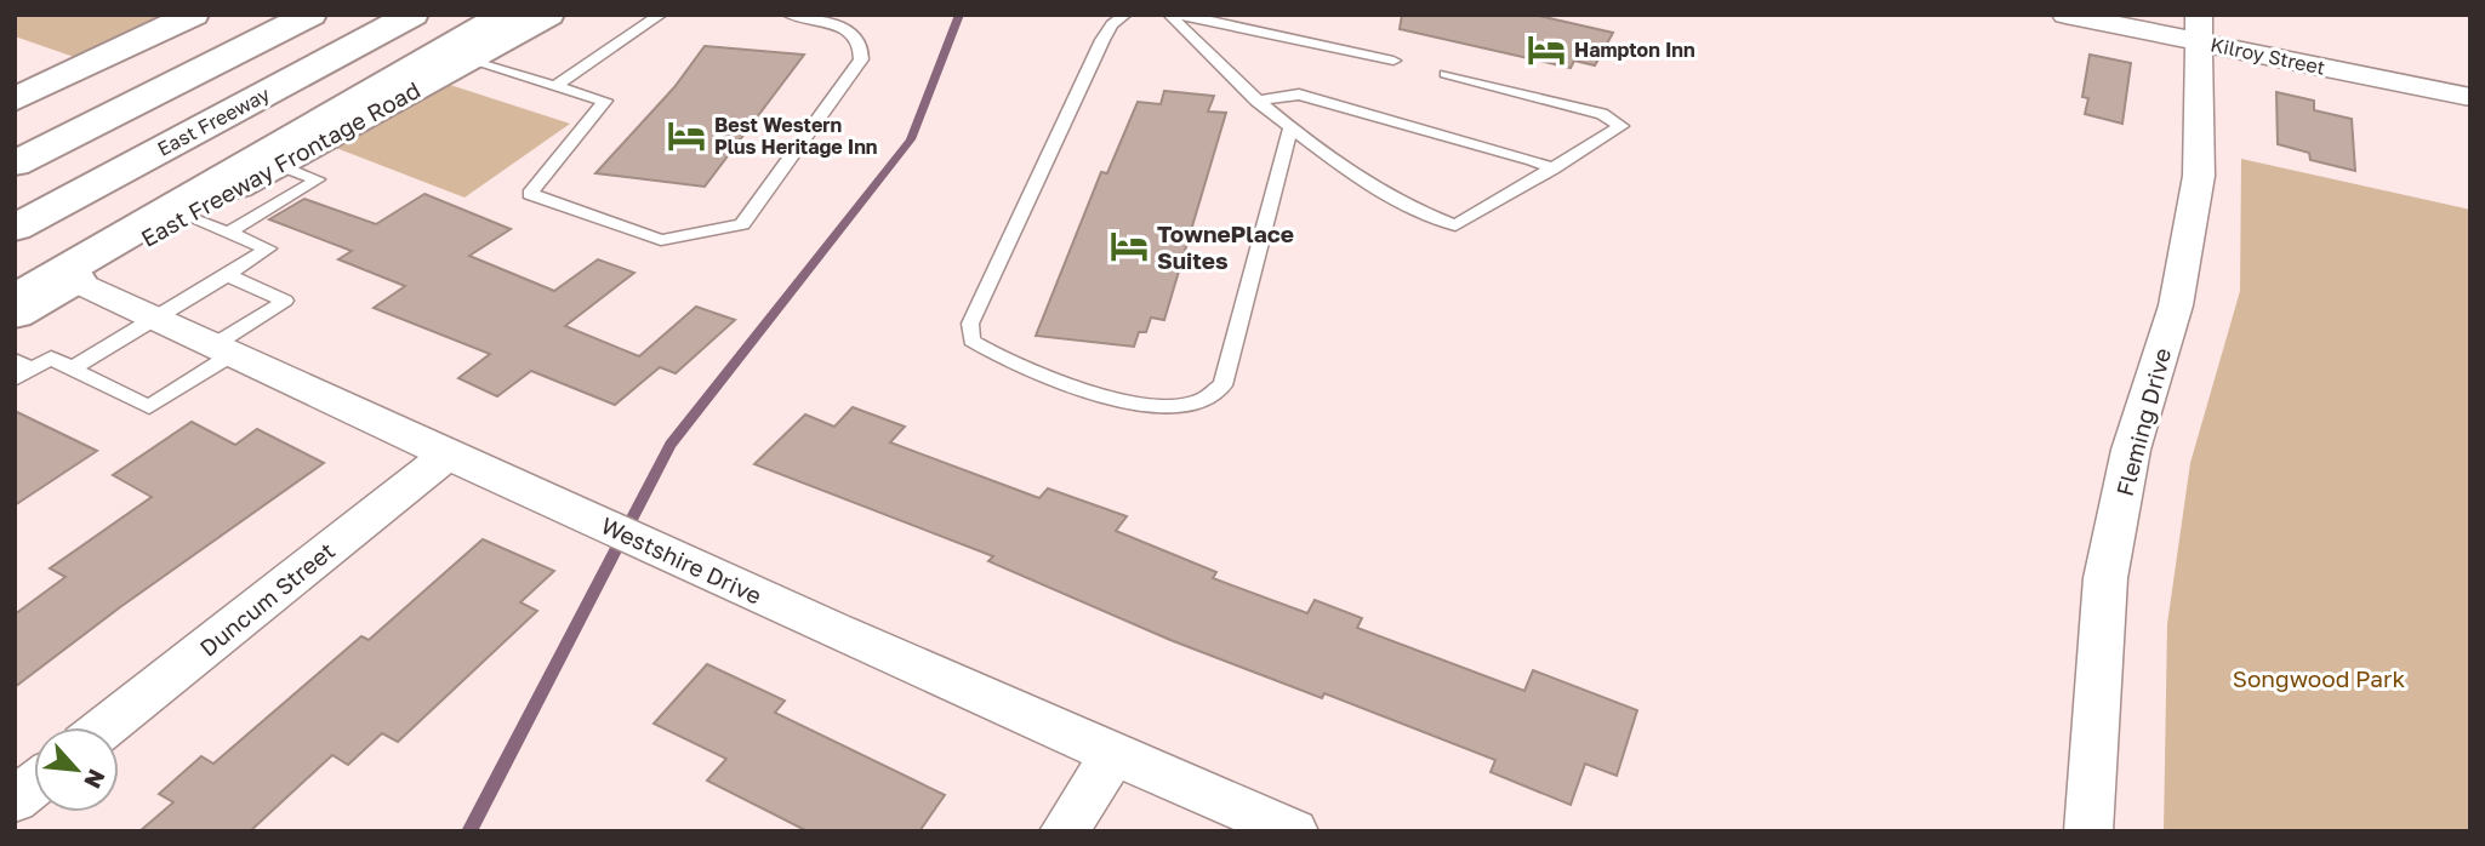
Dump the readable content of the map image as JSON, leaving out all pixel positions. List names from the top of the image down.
{
  "streets": {
    "main road": ["East Freeway", "East Freeway Frontage Road"],
    "street": [
      "Kilroy Street",
      "Fleming Drive",
      "Westshire Drive",
      "Duncum Street"
    ]
  },
  "crossings": [
    ["Kilroy Street", "Fleming Drive"],
    ["East Freeway Frontage Road", "Westshire Drive"],
    ["Westshire Drive", "Duncum Street"]
  ],
  "parks": ["Songwood Park"],
  "places": {
    "hotel": ["Hampton Inn", "Best Western Plus Heritage Inn", "TownePlace Suites"]
  },
  "north": "bottom right"
}
